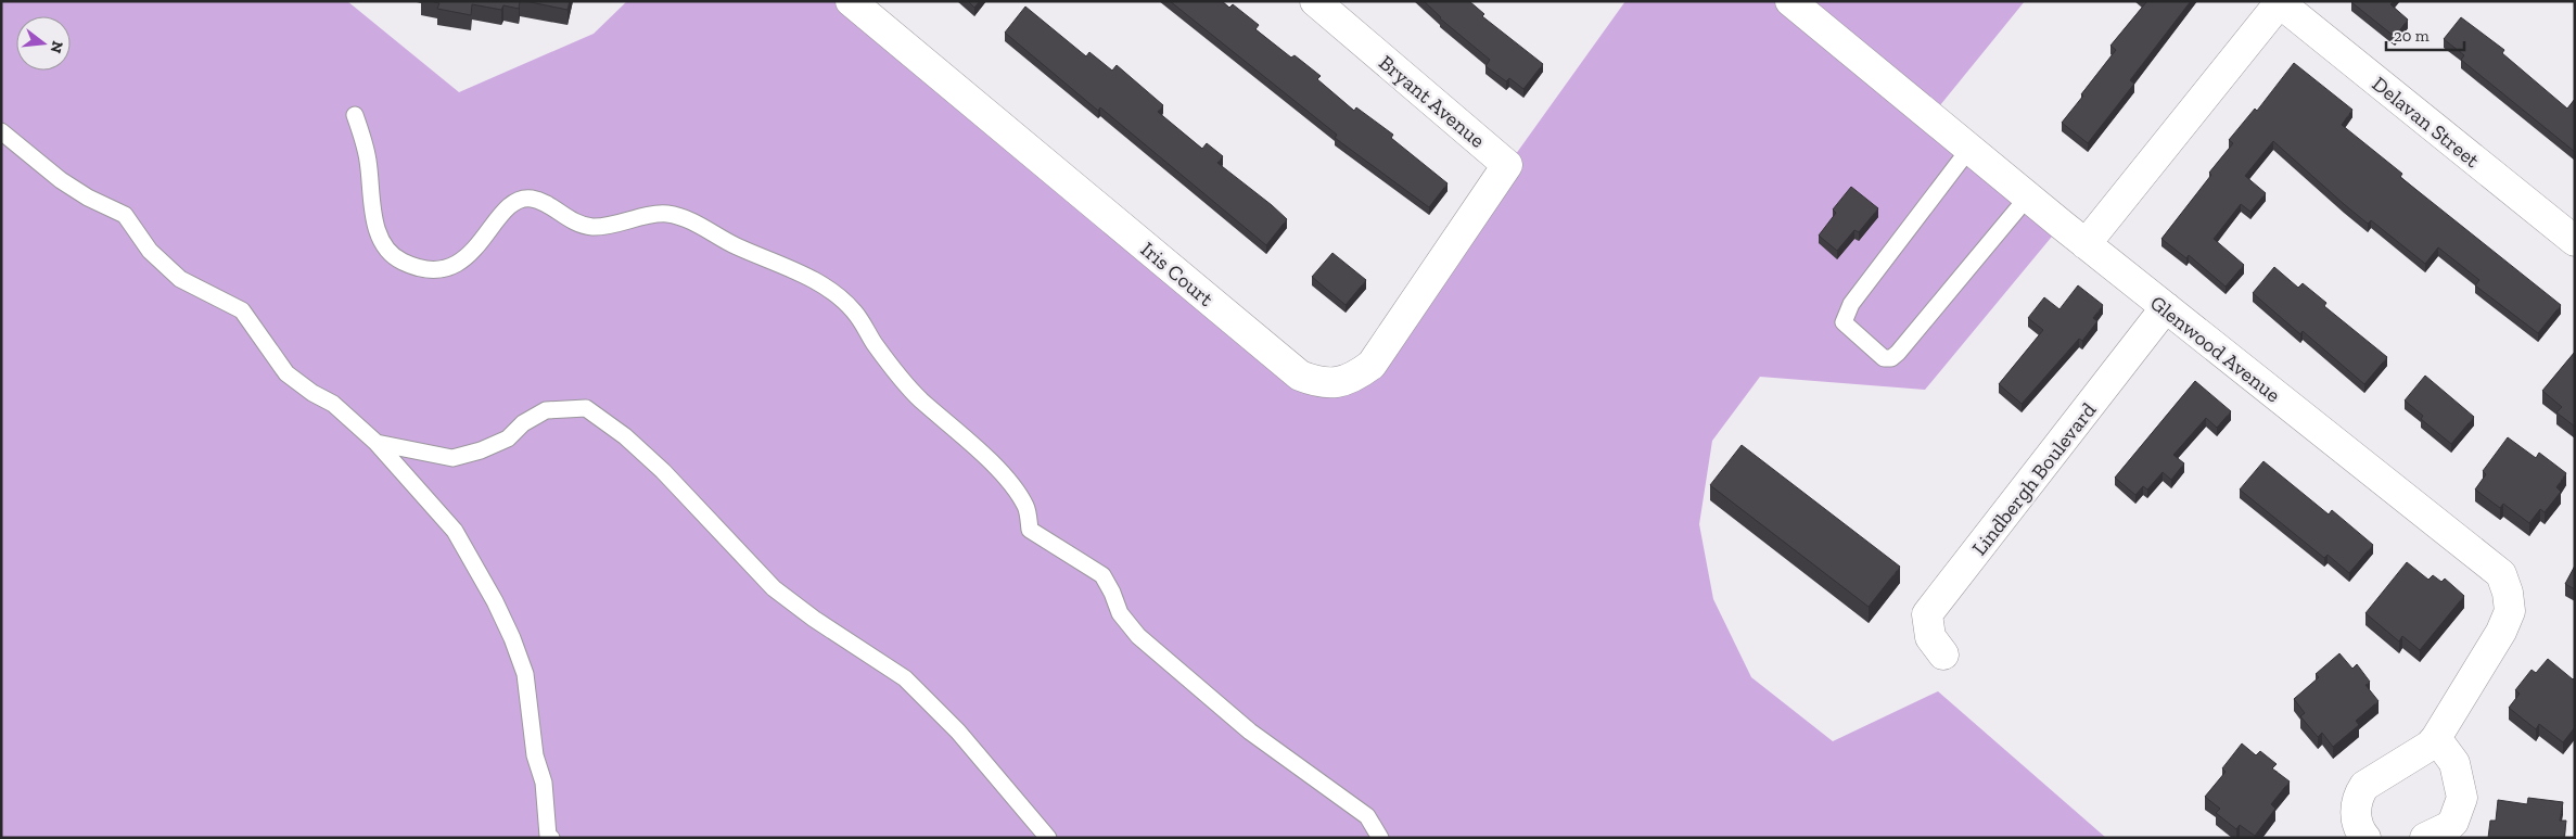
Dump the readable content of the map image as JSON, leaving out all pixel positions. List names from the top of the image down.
{
  "streets": {
    "street": [
      "Bryant Avenue",
      "Delavan Street",
      "Iris Court",
      "Glenwood Avenue",
      "Lindbergh Boulevard"
    ]
  },
  "crossings": [
    ["Bryant Avenue", "Iris Court"],
    ["Glenwood Avenue", "Lindbergh Boulevard"]
  ],
  "scale_bar": "20 m",
  "north": "right"
}
